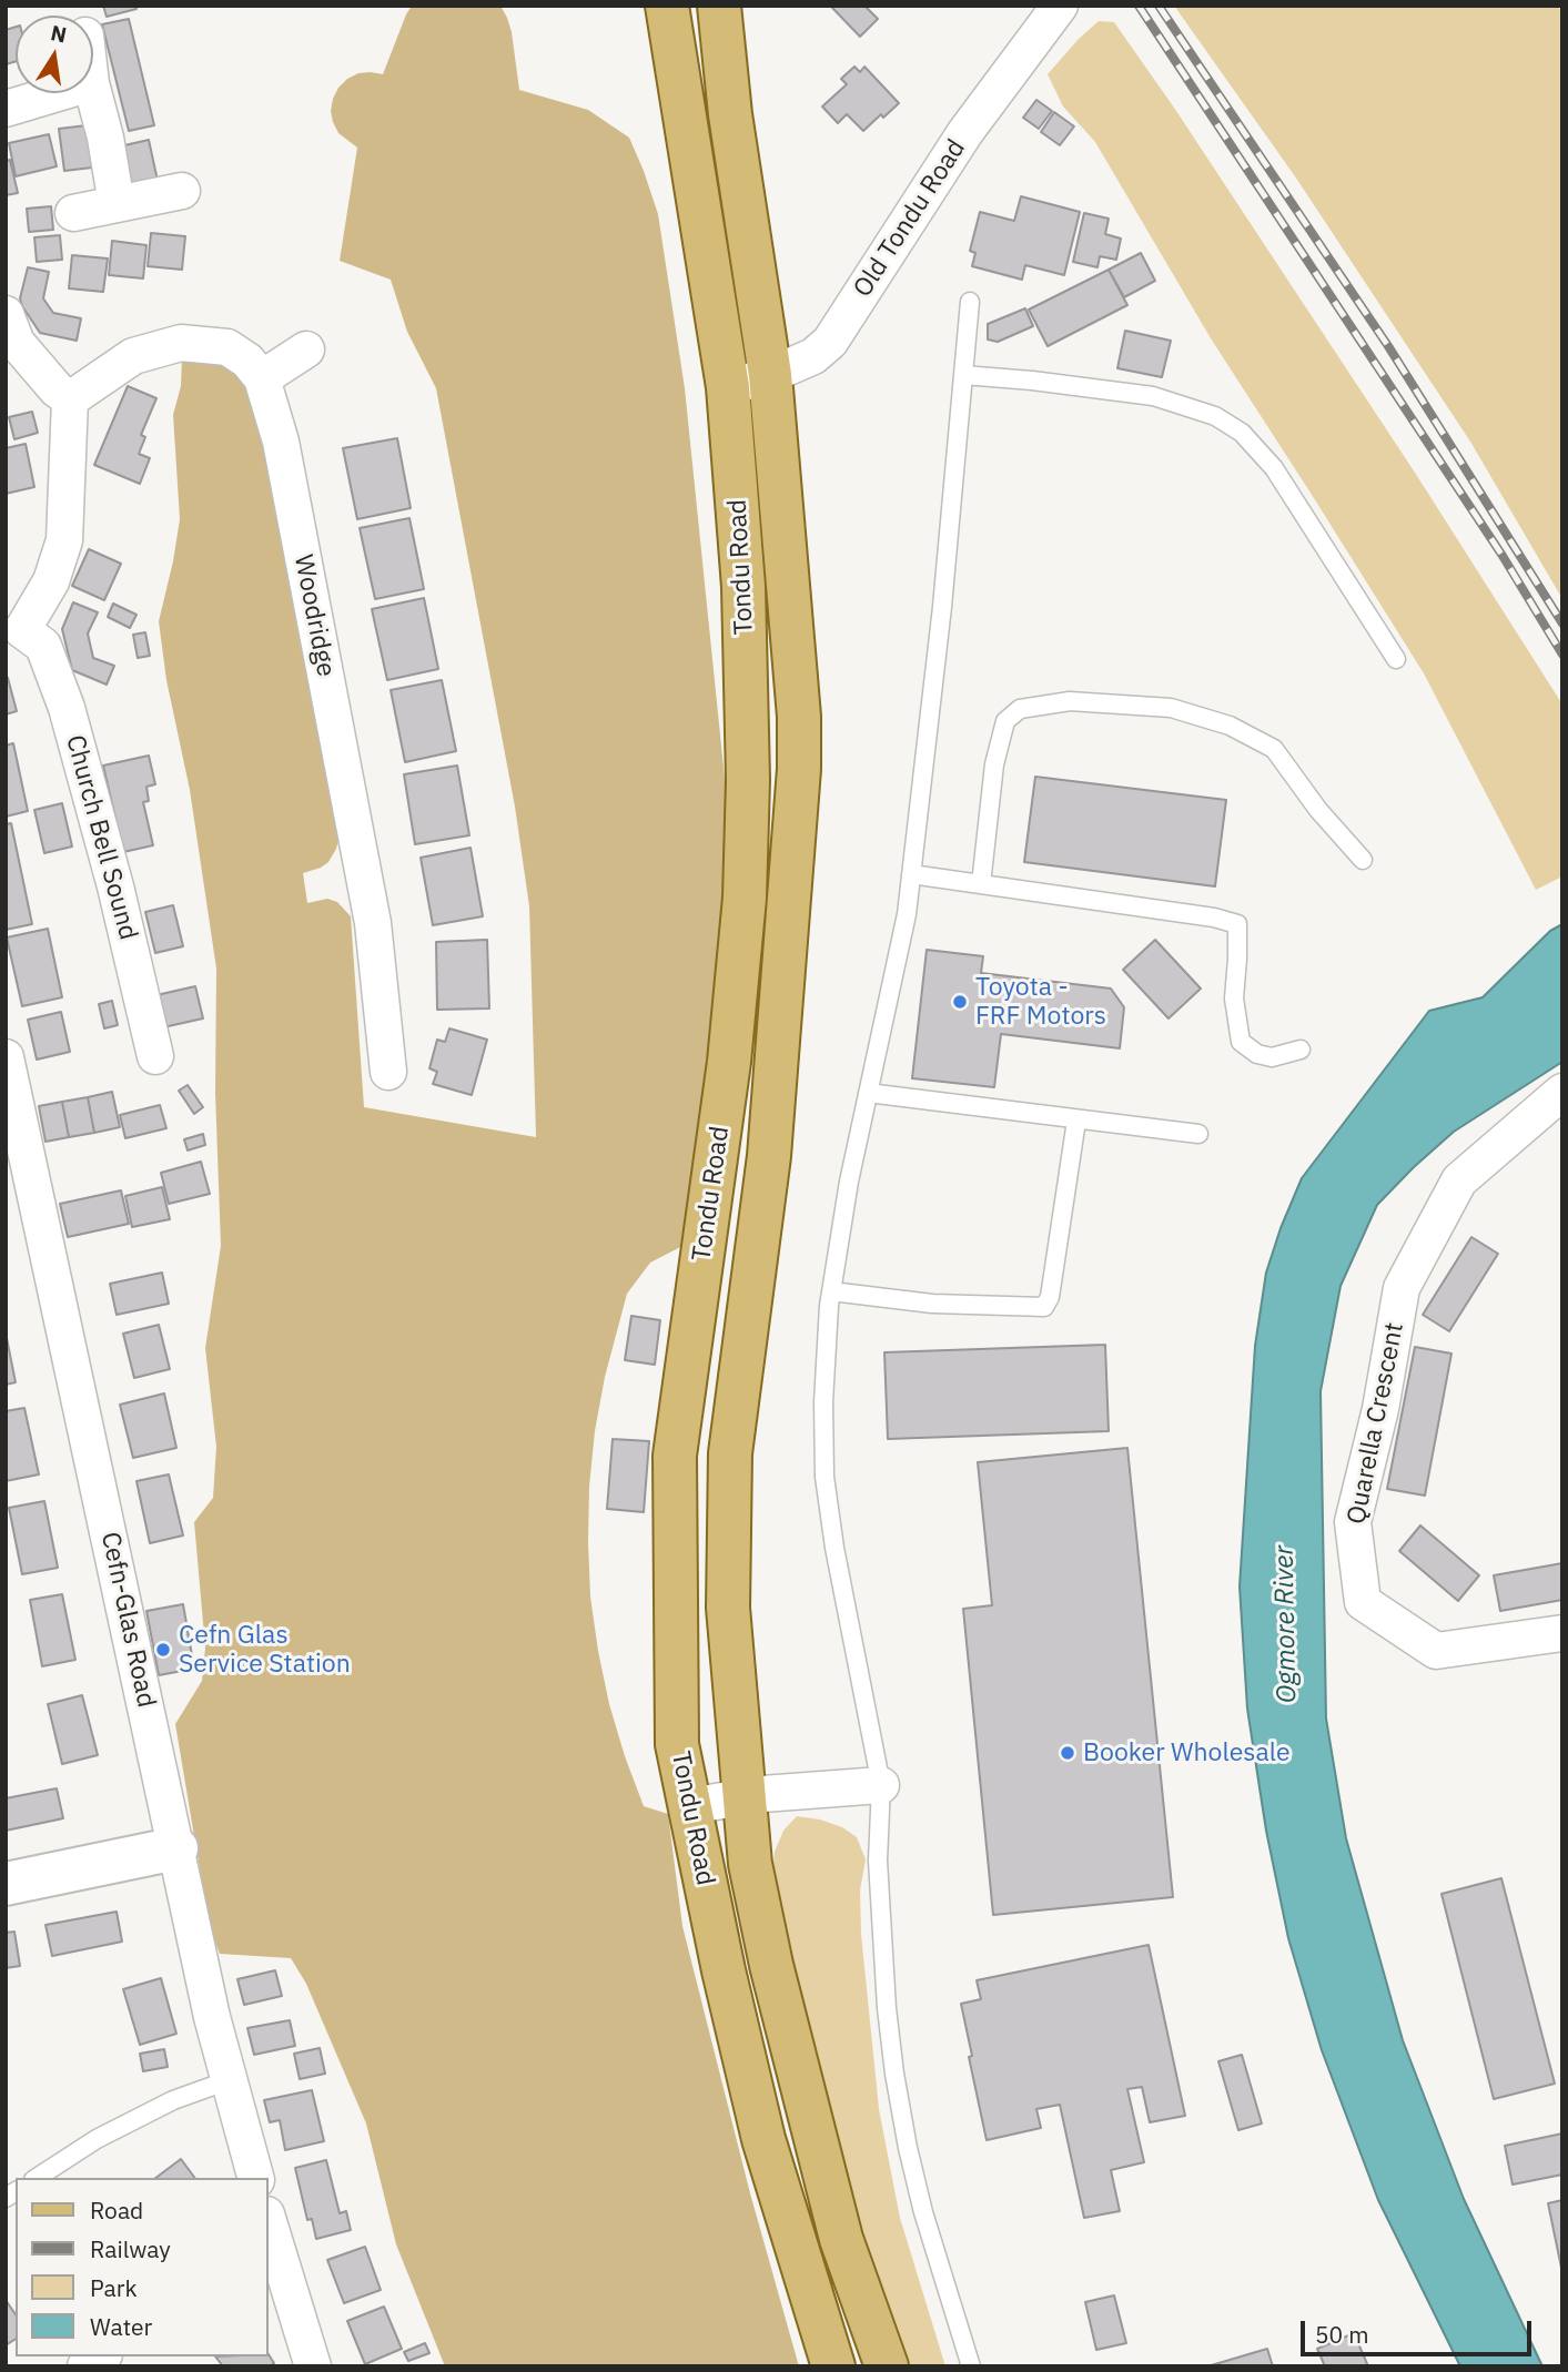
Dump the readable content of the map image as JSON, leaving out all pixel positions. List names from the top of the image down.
{
  "streets": {
    "main road": ["Tondu Road"],
    "street": [
      "Old Tondu Road",
      "Woodridge",
      "Church Bell Sound",
      "Quarella Crescent",
      "Cefn-Glas Road"
    ]
  },
  "crossings": [
    ["Old Tondu Road", "Tondu Road"],
    ["Woodridge", "Church Bell Sound"]
  ],
  "water": ["Ogmore River"],
  "places": ["Toyota - FRF Motors", "Cefn Glas Service Station", "Booker Wholesale"],
  "legend": [
    "Road",
    "Railway",
    "Park",
    "Water"
  ],
  "scale_bar": "50 m",
  "north": "top"
}
